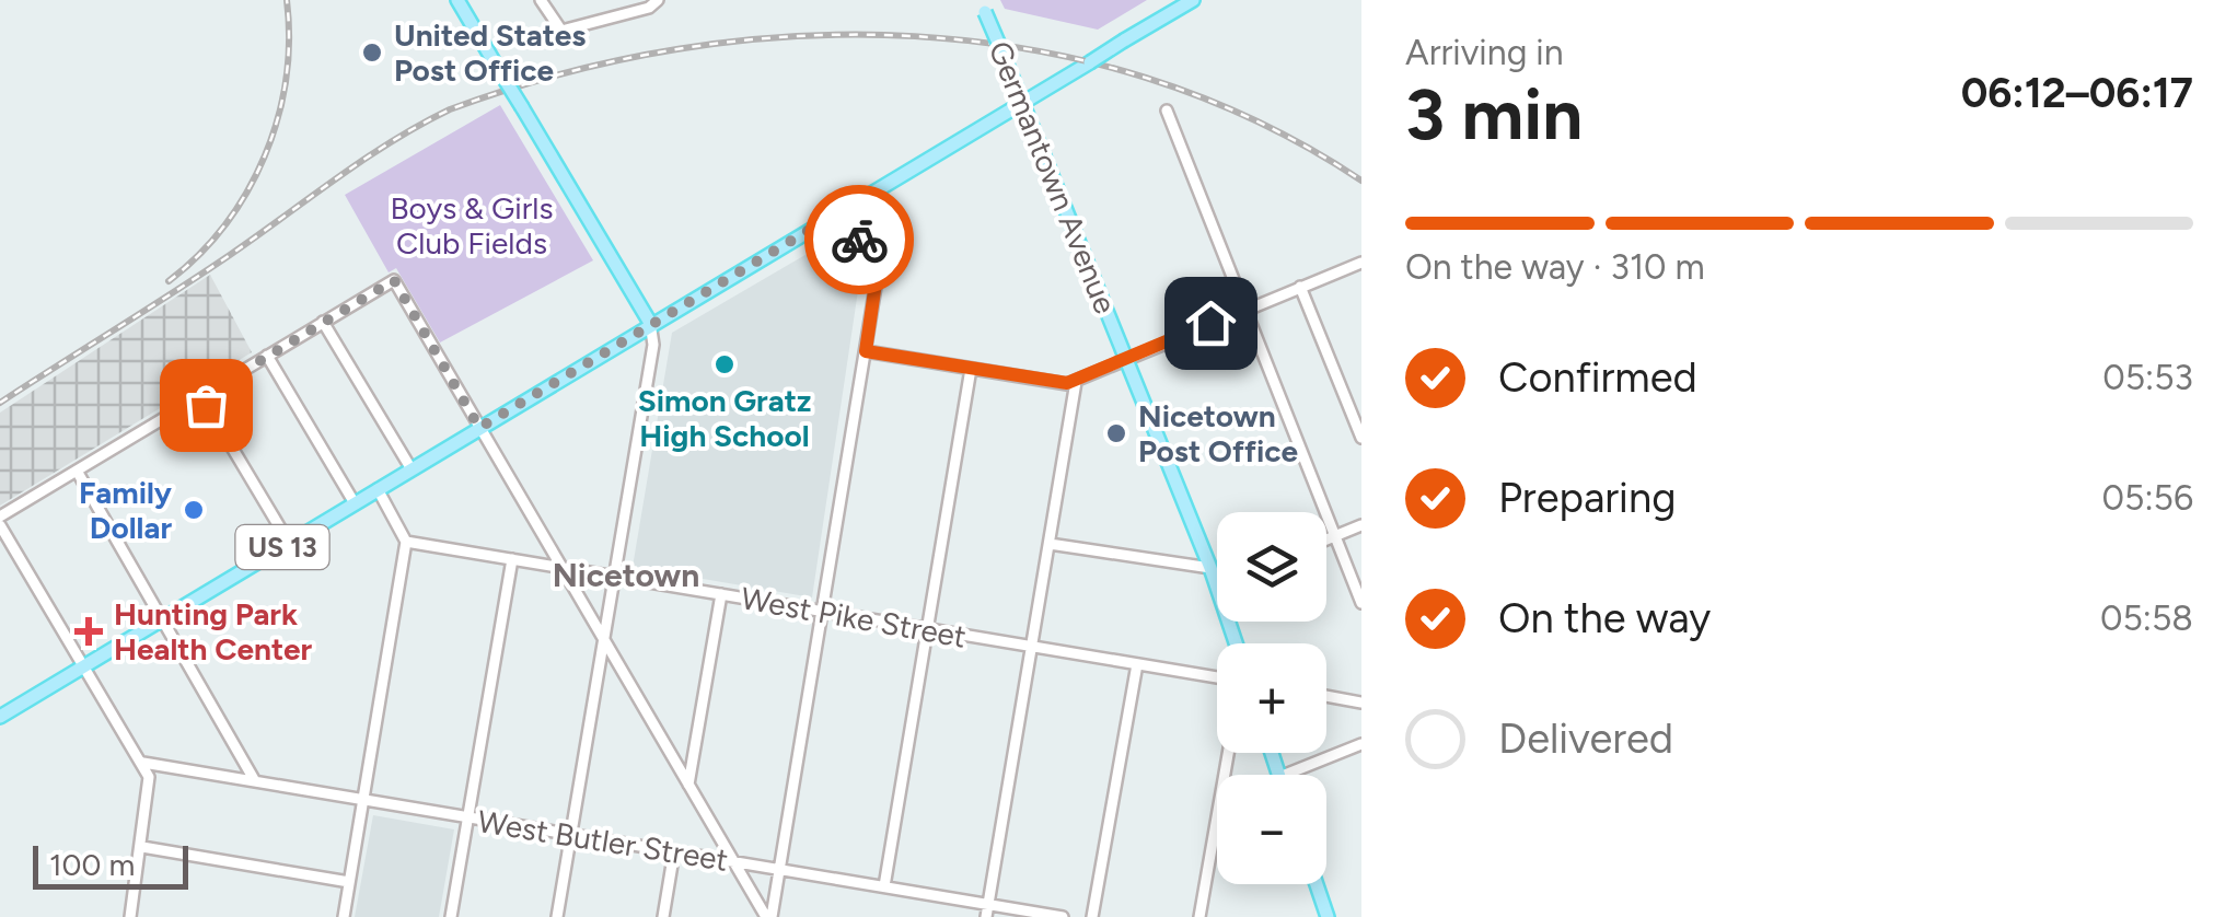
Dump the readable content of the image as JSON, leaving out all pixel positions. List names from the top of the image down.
{
  "streets": {
    "main road": ["Germantown Avenue", "US 13"],
    "street": ["West Pike Street", "West Butler Street"]
  },
  "crossings": [
    ["Germantown Avenue", "US 13"]
  ],
  "districts": ["Nicetown"],
  "parks": ["Boys & Girls Club Fields"],
  "places": {
    "other": [
      "United States Post Office",
      "Simon Gratz High School",
      "Nicetown Post Office",
      "Family Dollar"
    ],
    "health": ["Hunting Park Health Center"]
  },
  "scale_bar": "100 m",
  "page": {
    "heading": ["3 min", "Arriving in", "06:12–06:17"],
    "bar": "On the way · 310 m",
    "list": [
      ["Confirmed", "05:53"],
      ["Preparing", "05:56"],
      ["On the way", "05:58"],
      "Delivered"
    ],
    "map_buttons": ["+", "−"],
    "scale": "100 m"
  }
}
